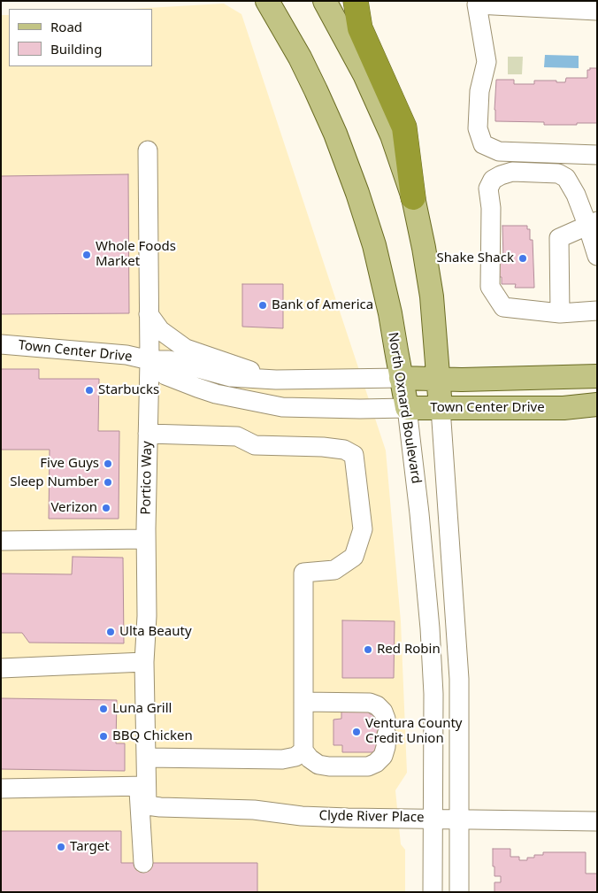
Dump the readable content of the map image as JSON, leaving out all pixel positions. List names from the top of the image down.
{
  "streets": {
    "main road": ["Town Center Drive", "North Oxnard Boulevard"],
    "street": ["Portico Way", "Clyde River Place"]
  },
  "crossings": [
    ["Town Center Drive", "North Oxnard Boulevard"],
    ["Town Center Drive", "Portico Way"],
    ["North Oxnard Boulevard", "Clyde River Place"],
    ["Portico Way", "Clyde River Place"]
  ],
  "places": [
    "Whole Foods Market",
    "Shake Shack",
    "Bank of America",
    "Starbucks",
    "Five Guys",
    "Sleep Number",
    "Verizon",
    "Ulta Beauty",
    "Red Robin",
    "Luna Grill",
    "Ventura County Credit Union",
    "BBQ Chicken",
    "Target"
  ],
  "legend": ["Road", "Building"]
}
